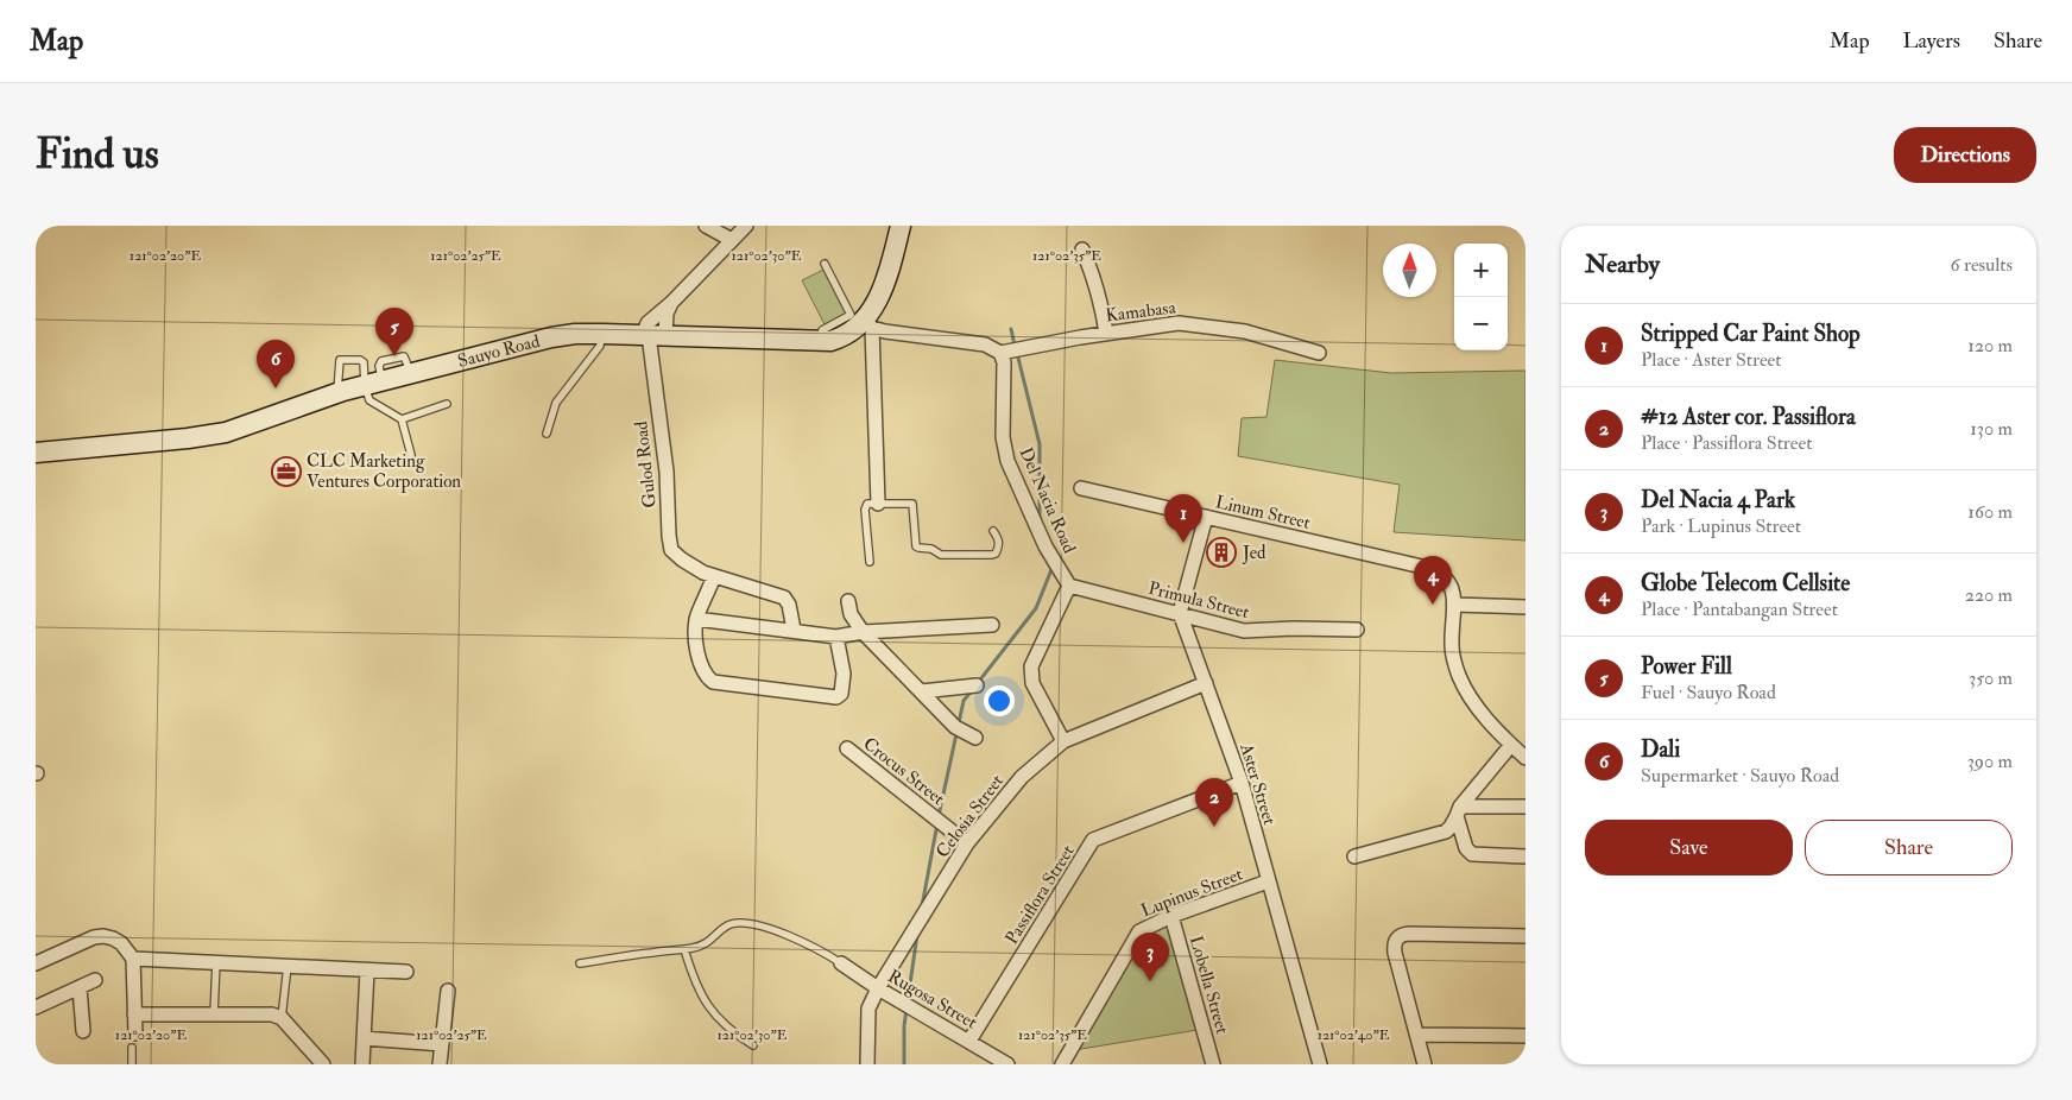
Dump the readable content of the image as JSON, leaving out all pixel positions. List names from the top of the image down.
{
  "streets": {
    "main road": ["Sauyo Road"],
    "street": [
      "Kamabasa",
      "Gulod Road",
      "Del Nacia Road",
      "Linum Street",
      "Primula Street",
      "Crocus Street",
      "Aster Street",
      "Celosia Street",
      "Lupinus Street",
      "Passiflora Street",
      "Lobella Street",
      "Rugosa Street"
    ]
  },
  "crossings": [
    ["Kamabasa", "Del Nacia Road"],
    ["Sauyo Road", "Gulod Road"],
    ["Del Nacia Road", "Primula Street"],
    ["Primula Street", "Aster Street"],
    ["Crocus Street", "Celosia Street"],
    ["Aster Street", "Celosia Street"],
    ["Aster Street", "Lupinus Street"],
    ["Aster Street", "Passiflora Street"],
    ["Celosia Street", "Rugosa Street"],
    ["Lupinus Street", "Lobella Street"],
    ["Passiflora Street", "Rugosa Street"]
  ],
  "places": {
    "office": ["CLC Marketing Ventures Corporation"],
    "building": ["Jed"]
  },
  "north": "top",
  "page": {
    "header": "Map",
    "nav": ["Map", "Layers", "Share"],
    "buttons": [
      "Directions",
      ["Save", "Share"]
    ],
    "title": "Find us",
    "heading": ["Nearby", "6 results"],
    "map_buttons": ["+", "−"],
    "list": [
      {
        "mark": "1",
        "name": "Stripped Car Paint Shop",
        "note": "Place · Aster Street",
        "value": "120 m"
      },
      {
        "mark": "2",
        "name": "#12 Aster cor. Passiflora",
        "note": "Place · Passiflora Street",
        "value": "130 m"
      },
      {
        "mark": "3",
        "name": "Del Nacia 4 Park",
        "note": "Park · Lupinus Street",
        "value": "160 m"
      },
      {
        "mark": "4",
        "name": "Globe Telecom Cellsite",
        "note": "Place · Pantabangan Street",
        "value": "220 m"
      },
      {
        "mark": "5",
        "name": "Power Fill",
        "note": "Fuel · Sauyo Road",
        "value": "350 m"
      },
      {
        "mark": "6",
        "name": "Dali",
        "note": "Supermarket · Sauyo Road",
        "value": "390 m"
      }
    ],
    "pins": [
      "5",
      "6",
      "1",
      "4",
      "2",
      "3"
    ]
  },
  "coordinates": [
    "121°02'20\"E",
    "121°02'25\"E",
    "121°02'30\"E",
    "121°02'35\"E",
    "121°02'40\"E"
  ]
}
